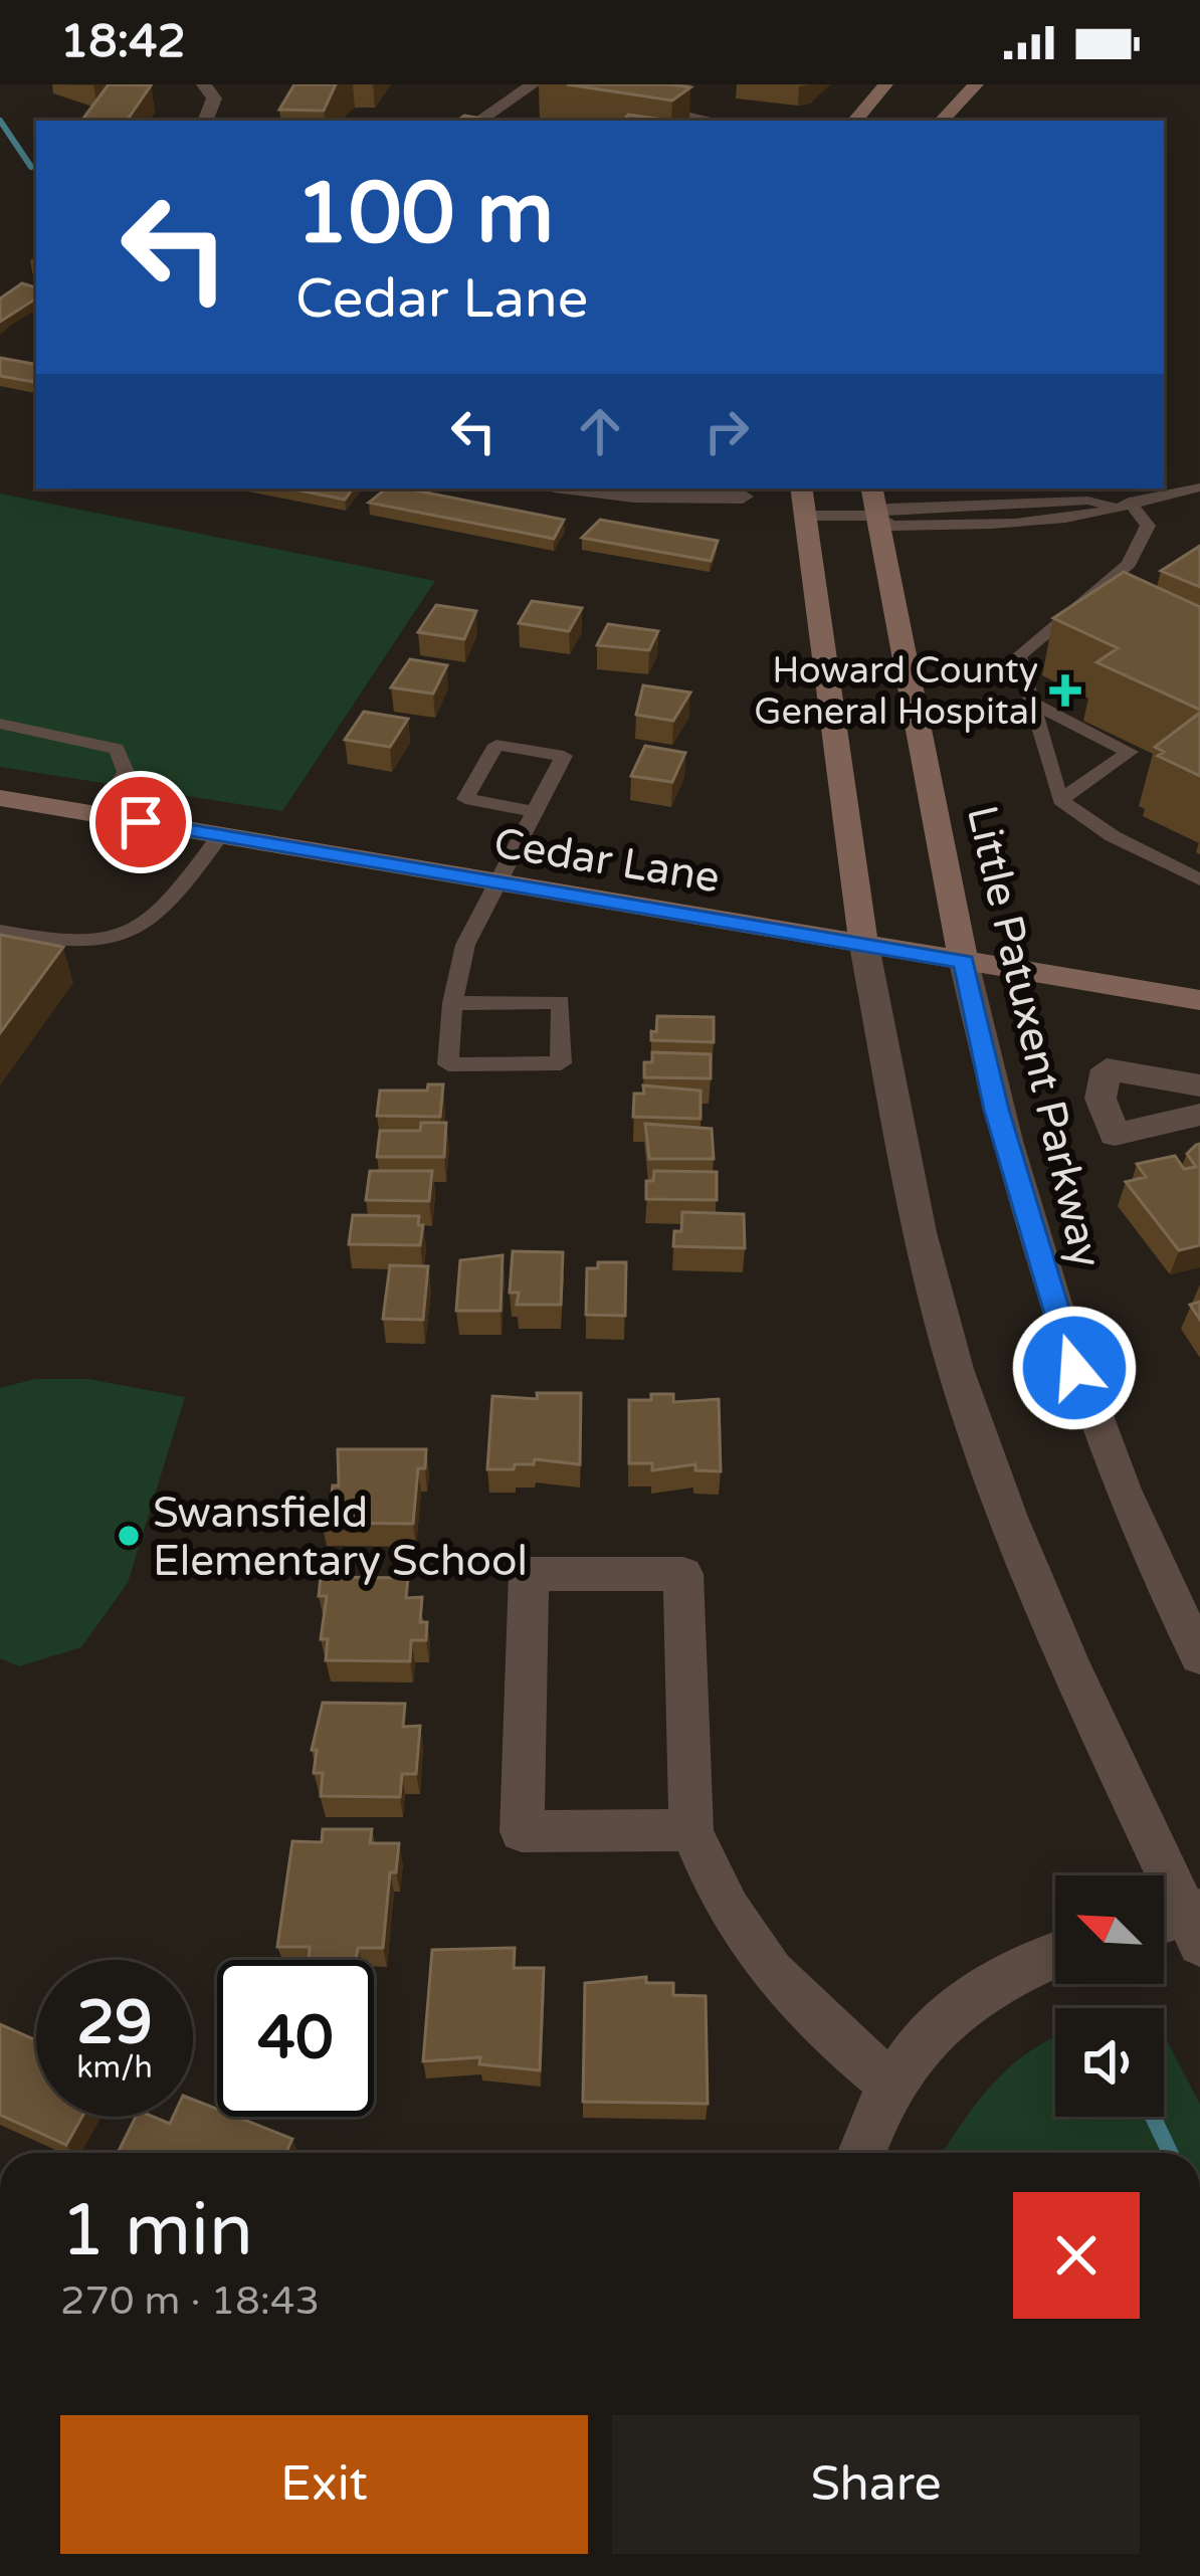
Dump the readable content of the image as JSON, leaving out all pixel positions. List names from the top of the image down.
{
  "streets": {
    "main road": ["Cedar Lane", "Little Patuxent Parkway"]
  },
  "crossings": [
    ["Cedar Lane", "Little Patuxent Parkway"]
  ],
  "places": {
    "health": ["Howard County General Hospital"],
    "other": ["Swansfield Elementary School"]
  },
  "north": "top left",
  "page": {
    "status": "18:42",
    "turn": ["100 m", "Cedar Lane"],
    "speed": "29 km/h",
    "limit": "40",
    "heading": ["1 min", "270 m · 18:43"],
    "buttons": ["Exit", "Share"]
  }
}
